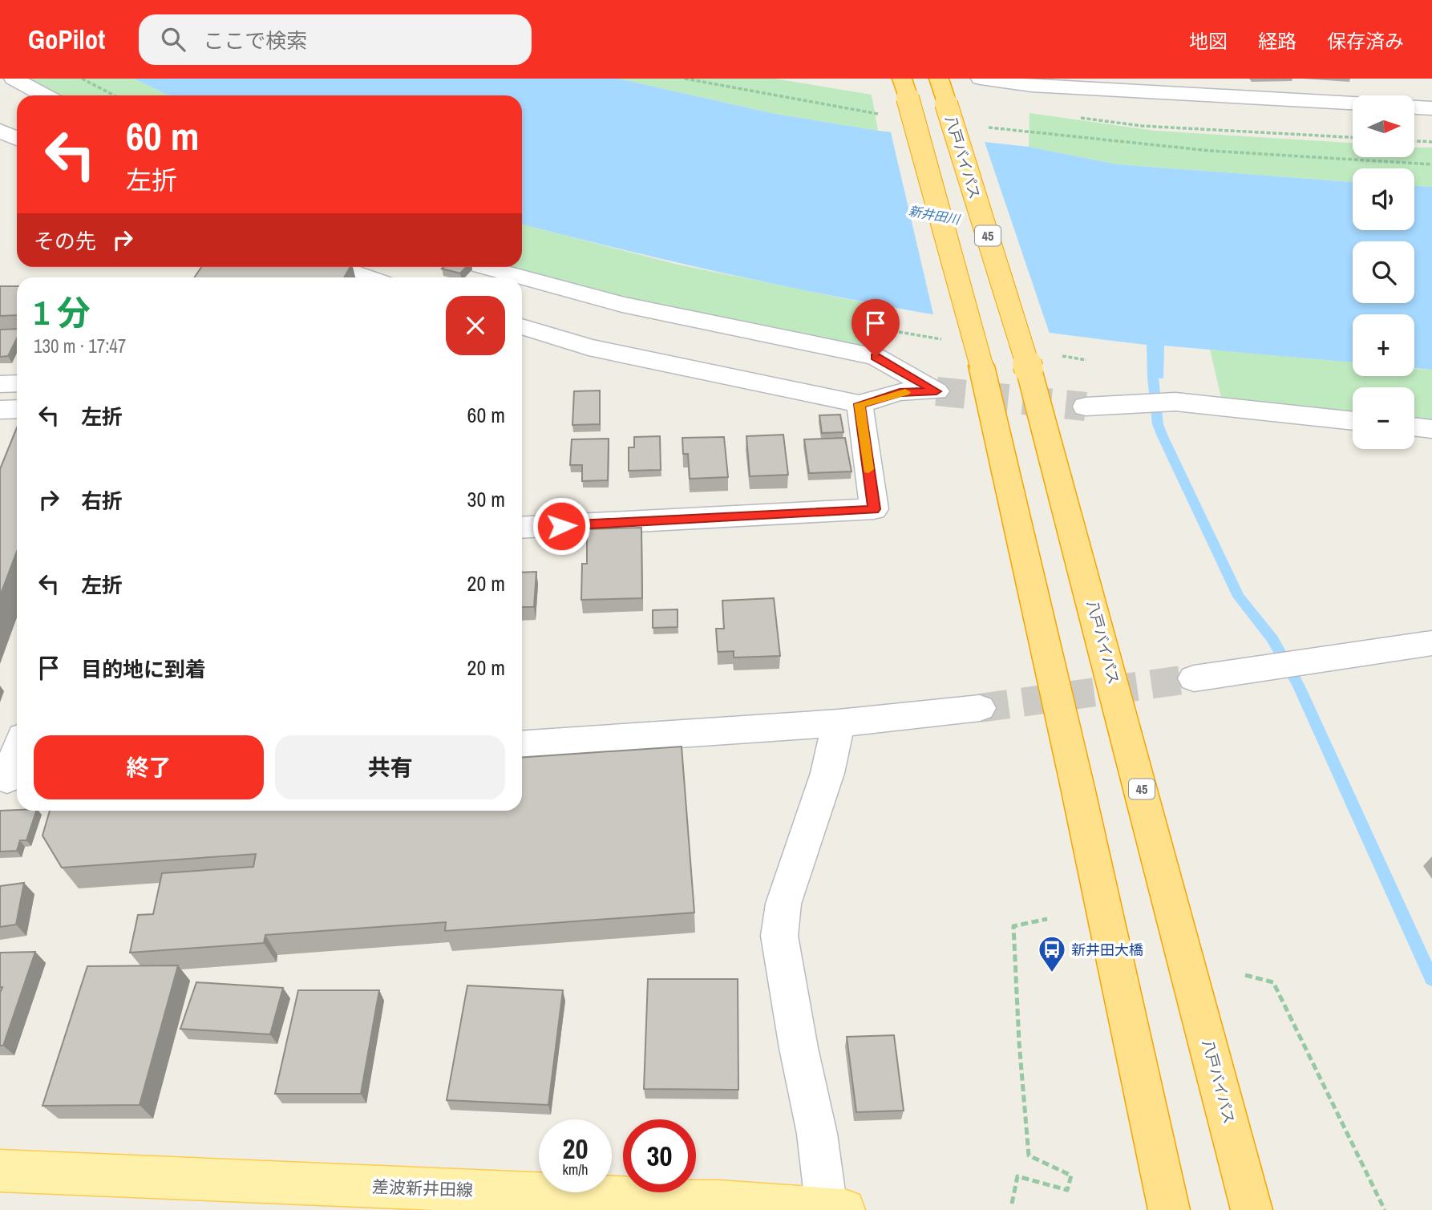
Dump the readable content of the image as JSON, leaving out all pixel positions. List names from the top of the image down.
{
  "streets": {
    "highway": ["八戸バイパス", "45"],
    "main road": ["差波新井田線"]
  },
  "water": ["新井田川"],
  "places": {
    "bus stop": ["新井田大橋"]
  },
  "north": "right",
  "page": {
    "header": "GoPilot",
    "search": "ここで検索",
    "nav": ["地図", "経路", "保存済み"],
    "map_buttons": ["+", "−"],
    "turn": ["60 m", "左折"],
    "then": "その先",
    "heading": ["1 分", "130 m · 17:47"],
    "list": [
      {
        "name": "左折",
        "value": "60 m"
      },
      {
        "name": "右折",
        "value": "30 m"
      },
      {
        "name": "左折",
        "value": "20 m"
      },
      {
        "name": "目的地に到着",
        "value": "20 m"
      }
    ],
    "buttons": ["終了", "共有"],
    "speed": "20 km/h",
    "limit": "30"
  }
}
